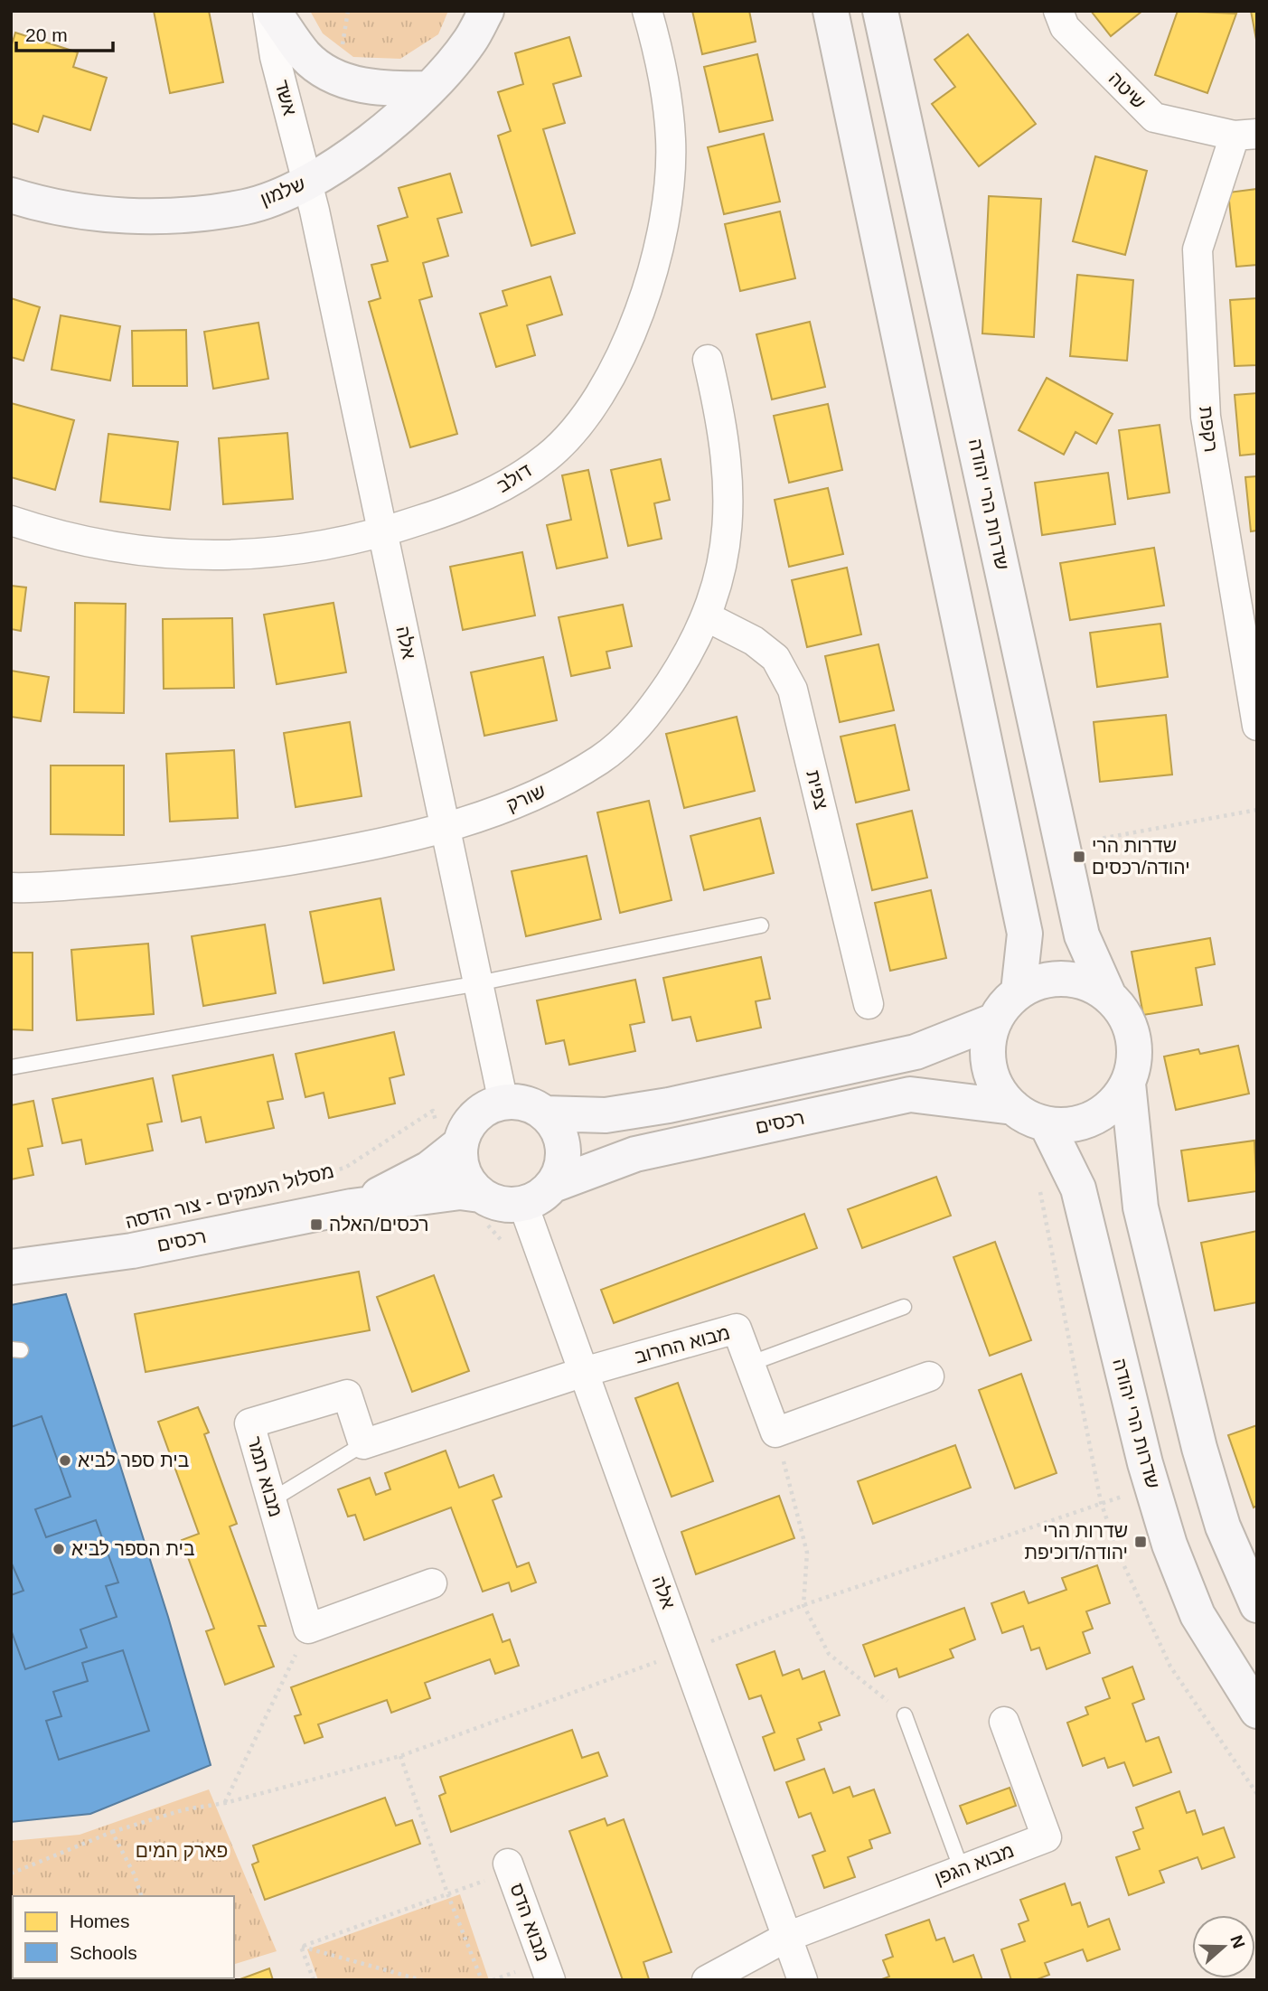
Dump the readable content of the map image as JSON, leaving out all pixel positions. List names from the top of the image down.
{
  "streets": {
    "street": [
      "שיטה",
      "אשד",
      "שלמון",
      "רקפת",
      "דולב",
      "שדרות הרי יהודה",
      "אלה",
      "צפית",
      "שורק",
      "רכסים",
      "מבוא החרוב",
      "מבוא תמר",
      "מבוא הגפן",
      "מבוא הדס"
    ],
    "path": ["מסלול העמקים - צור הדסה"]
  },
  "crossings": [
    ["שיטה", "רקפת"],
    ["אשד", "שלמון"],
    ["אשד", "אלה"],
    ["שלמון", "אלה"],
    ["דולב", "אלה"],
    ["שדרות הרי יהודה", "רכסים"],
    ["אלה", "שורק"],
    ["אלה", "רכסים"],
    ["אלה", "מבוא החרוב"],
    ["אלה", "מבוא הגפן"],
    ["צפית", "שורק"]
  ],
  "parks": ["פארק המים"],
  "places": {
    "transit": ["שדרות הרי יהודה/רכסים", "רכסים/האלה", "שדרות הרי יהודה/דוכיפת"],
    "other": ["בית ספר לביא", "בית הספר לביא"]
  },
  "legend": ["Homes", "Schools"],
  "scale_bar": "20 m",
  "north": "right"
}
